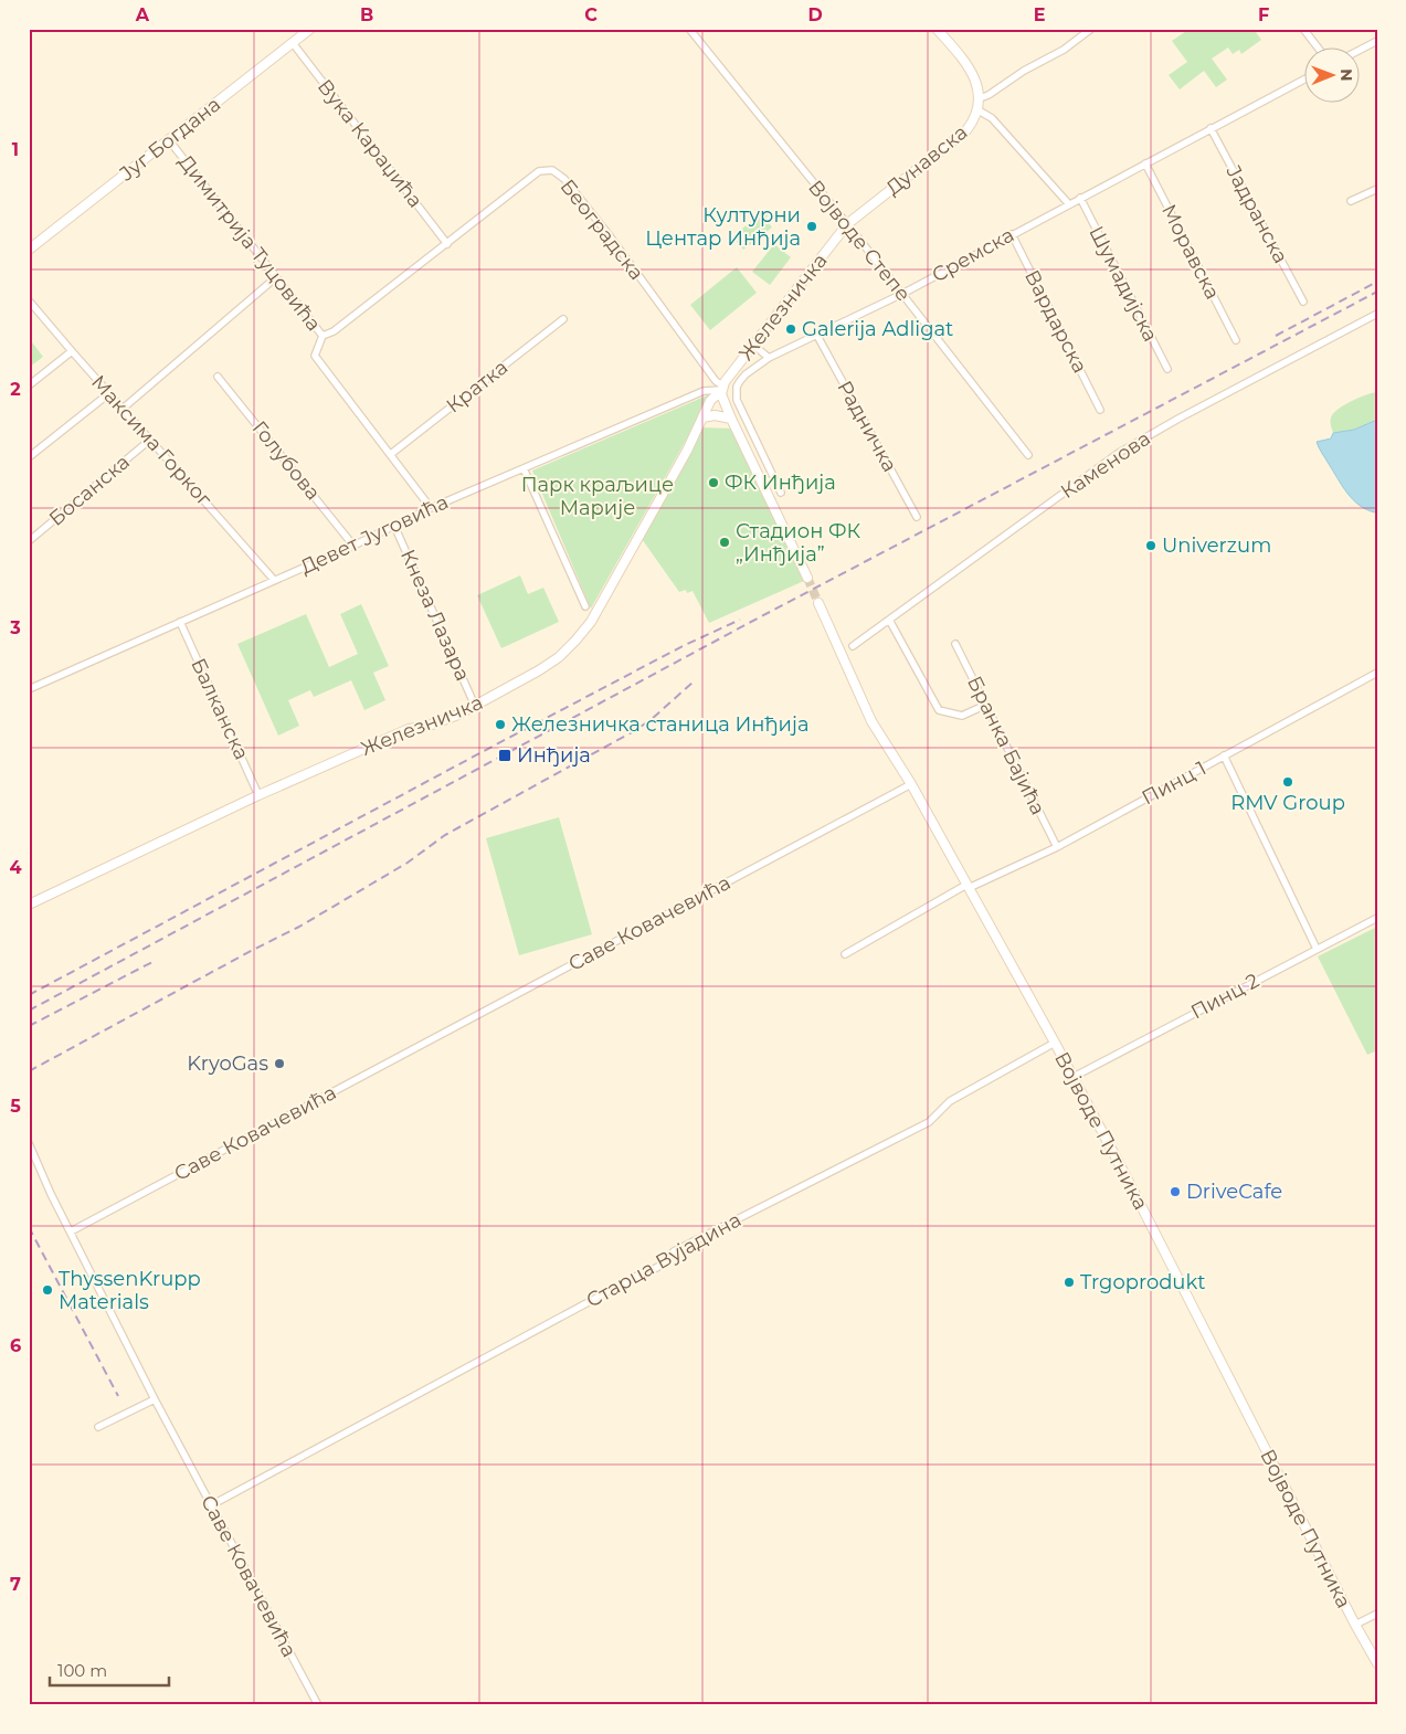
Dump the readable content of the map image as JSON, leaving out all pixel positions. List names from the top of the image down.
{
  "streets": {
    "main road": [
      "Југ Богдана",
      "Дунавска",
      "Железничка",
      "Војводе Путника"
    ],
    "street": [
      "Вука Караџића",
      "Јадранска",
      "Београдска",
      "Војводе Степе",
      "Димитрија Туцовића",
      "Моравска",
      "Сремска",
      "Шумадијска",
      "Вардарска",
      "Кратка",
      "Радничка",
      "Максима Горког",
      "Голубова",
      "Каменова",
      "Босанска",
      "Девет Југовића",
      "Кнеза Лазара",
      "Балканска",
      "Бранка Бајића",
      "Пинц 1",
      "Саве Ковачевића",
      "Пинц 2",
      "Старца Вујадина"
    ]
  },
  "crossings": [
    ["Југ Богдана", "Вука Караџића"],
    ["Југ Богдана", "Димитрија Туцовића"],
    ["Вука Караџића", "Београдска"],
    ["Дунавска", "Војводе Степе"],
    ["Дунавска", "Железничка"],
    ["Јадранска", "Сремска"],
    ["Београдска", "Димитрија Туцовића"],
    ["Београдска", "Железничка"],
    ["Београдска", "Девет Југовића"],
    ["Војводе Степе", "Сремска"],
    ["Војводе Степе", "Железничка"],
    ["Димитрија Туцовића", "Кратка"],
    ["Димитрија Туцовића", "Девет Југовића"],
    ["Моравска", "Сремска"],
    ["Сремска", "Шумадијска"],
    ["Сремска", "Вардарска"],
    ["Сремска", "Радничка"],
    ["Железничка", "Девет Југовића"],
    ["Железничка", "Кнеза Лазара"],
    ["Железничка", "Балканска"],
    ["Максима Горког", "Босанска"],
    ["Максима Горког", "Девет Југовића"],
    ["Голубова", "Девет Југовића"],
    ["Девет Југовића", "Кнеза Лазара"],
    ["Девет Југовића", "Балканска"],
    ["Бранка Бајића", "Пинц 1"],
    ["Пинц 1", "Војводе Путника"],
    ["Саве Ковачевића", "Војводе Путника"],
    ["Саве Ковачевића", "Старца Вујадина"],
    ["Пинц 2", "Војводе Путника"],
    ["Војводе Путника", "Старца Вујадина"]
  ],
  "parks": ["Парк краљице Марије"],
  "places": {
    "other": [
      "Културни Центар Инђија",
      "Galerija Adligat",
      "ФК Инђија",
      "Стадион ФК „Инђија”",
      "Univerzum",
      "Железничка станица Инђија",
      "RMV Group",
      "KryoGas",
      "DriveCafe",
      "Trgoprodukt",
      "ThyssenKrupp Materials"
    ],
    "transit": ["Инђија"]
  },
  "scale_bar": "100 m",
  "north": "right",
  "grid": {
    "columns": [
      "A",
      "B",
      "C",
      "D",
      "E",
      "F"
    ],
    "rows": [
      "1",
      "2",
      "3",
      "4",
      "5",
      "6",
      "7"
    ]
  }
}
